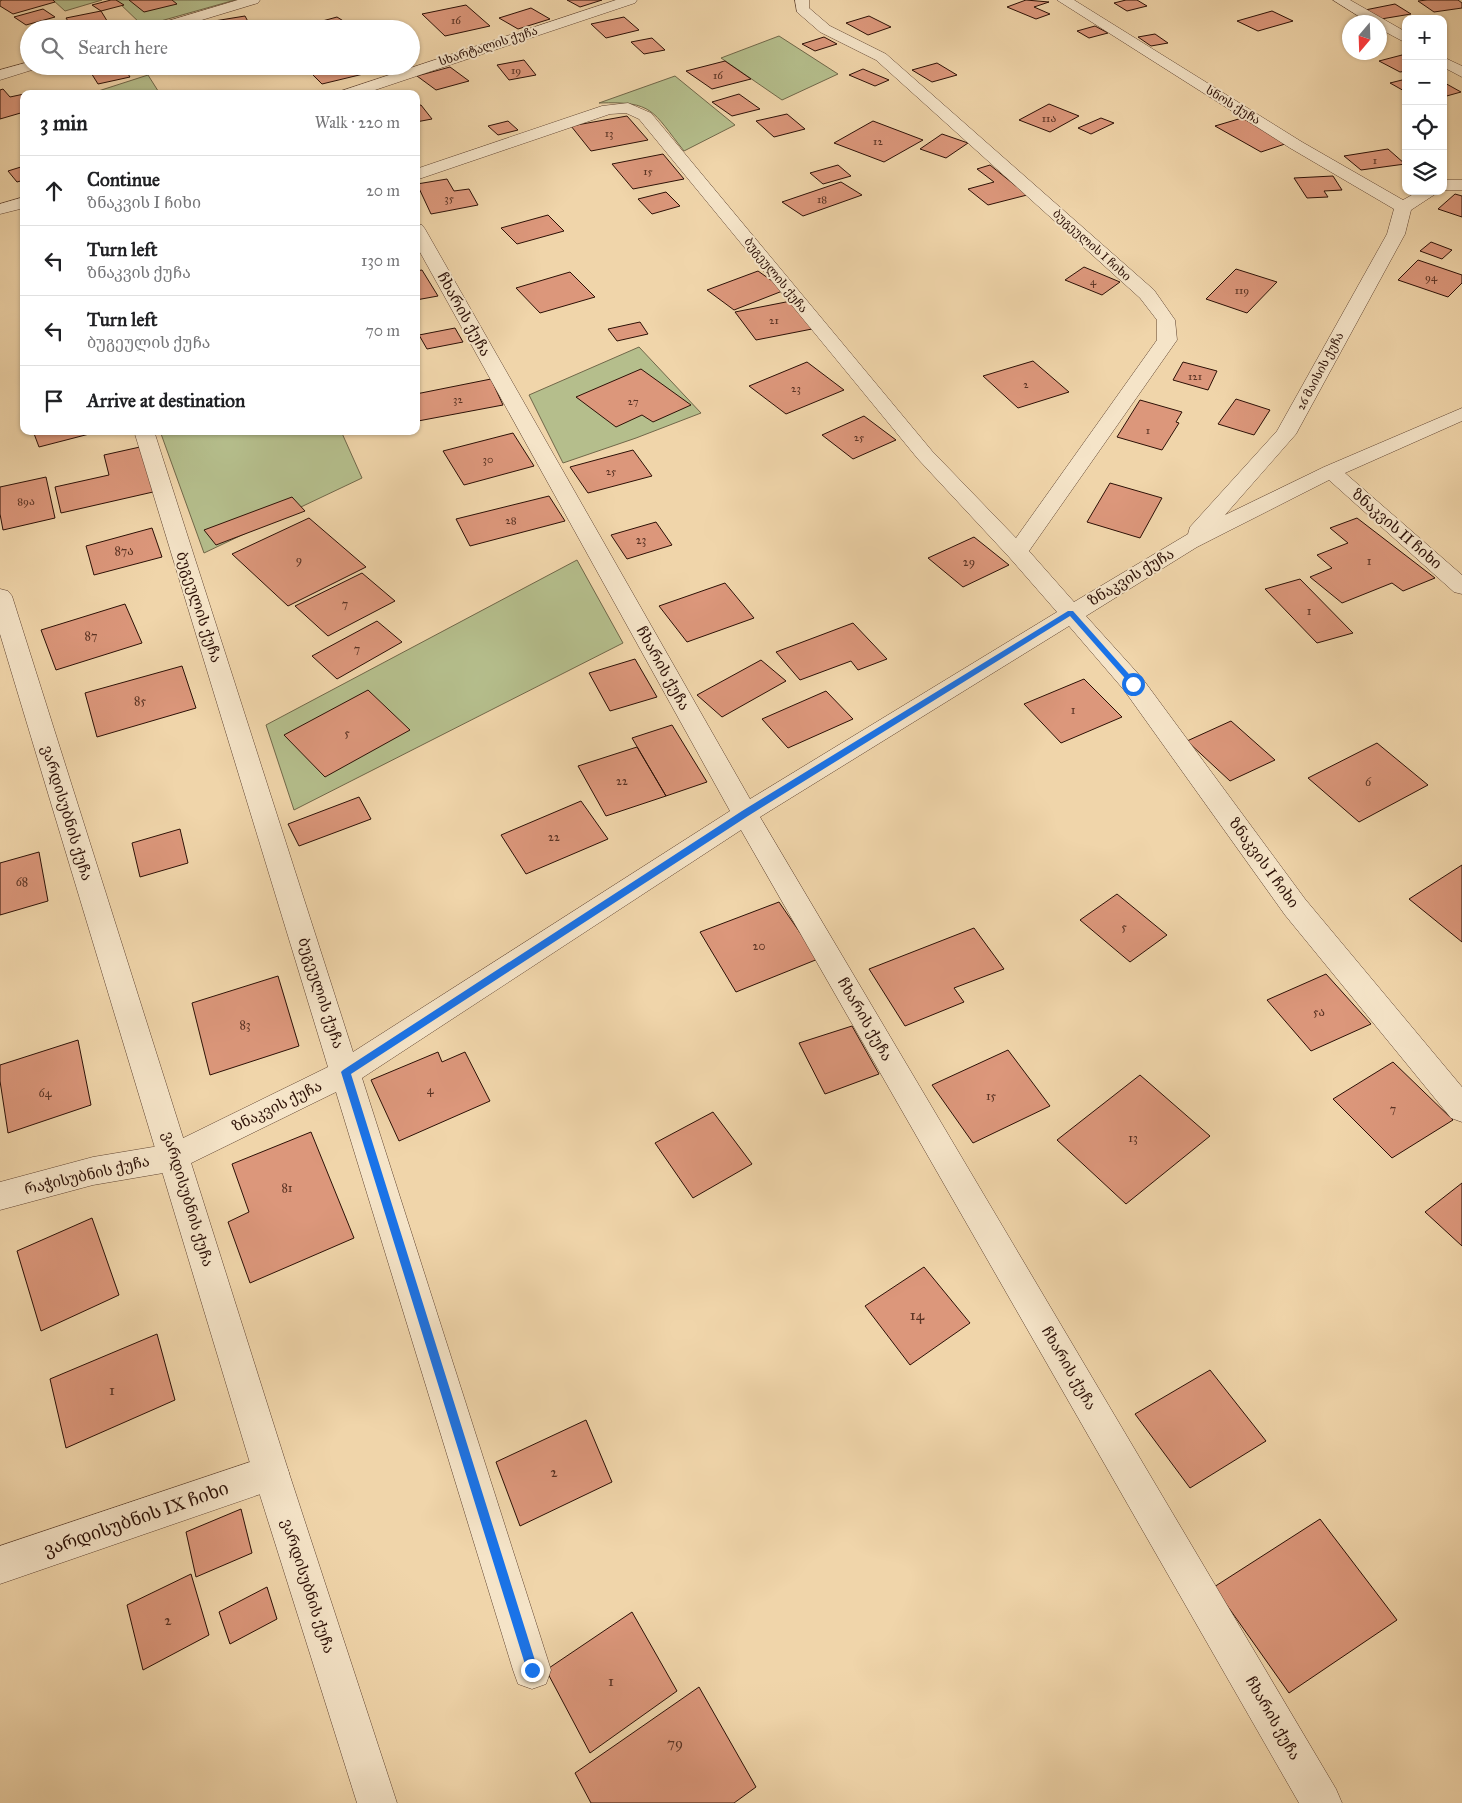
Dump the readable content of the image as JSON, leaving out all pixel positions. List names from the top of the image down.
{
  "streets": {
    "street": [
      "სხარტალის ქუჩა",
      "სნოს ქუჩა",
      "ბუგეულის I ჩიხი",
      "ბუგეულის ქუჩა",
      "ჩხარის ქუჩა",
      "26 მაისის ქუჩა",
      "ზნაკვის II ჩიხი",
      "ზნაკვის ქუჩა",
      "ვარდისუბნის ქუჩა",
      "ზნაკვის I ჩიხი",
      "რაჭისუბნის ქუჩა",
      "ვარდისუბნის IX ჩიხი"
    ]
  },
  "crossings": [
    ["სნოს ქუჩა", "26 მაისის ქუჩა"],
    ["ბუგეულის I ჩიხი", "ბუგეულის ქუჩა"],
    ["ბუგეულის ქუჩა", "ზნაკვის ქუჩა"],
    ["ბუგეულის ქუჩა", "ზნაკვის I ჩიხი"],
    ["ჩხარის ქუჩა", "ზნაკვის ქუჩა"],
    ["26 მაისის ქუჩა", "ზნაკვის ქუჩა"],
    ["ზნაკვის II ჩიხი", "ზნაკვის ქუჩა"],
    ["ზნაკვის ქუჩა", "ვარდისუბნის ქუჩა"],
    ["ზნაკვის ქუჩა", "ზნაკვის I ჩიხი"],
    ["ზნაკვის ქუჩა", "რაჭისუბნის ქუჩა"],
    ["ვარდისუბნის ქუჩა", "რაჭისუბნის ქუჩა"],
    ["ვარდისუბნის ქუჩა", "ვარდისუბნის IX ჩიხი"]
  ],
  "house_numbers": [
    "16",
    "19",
    "16",
    "11ა",
    "13",
    "12",
    "1",
    "15",
    "35",
    "18",
    "94",
    "4",
    "119",
    "21",
    "121",
    "2",
    "23",
    "32",
    "27",
    "1",
    "25",
    "30",
    "25",
    "89ა",
    "28",
    "23",
    "87ა",
    "9",
    "1",
    "29",
    "7",
    "1",
    "87",
    "7",
    "85",
    "1",
    "5",
    "22",
    "6",
    "22",
    "68",
    "5",
    "20",
    "5ა",
    "83",
    "4",
    "64",
    "15",
    "7",
    "13",
    "81",
    "14",
    "1",
    "2",
    "2",
    "1",
    "79"
  ],
  "north": "bottom",
  "page": {
    "map_buttons": ["+", "−"],
    "search": "Search here",
    "heading": ["3 min", "Walk · 220 m"],
    "list": [
      ["Continue", "ზნაკვის I ჩიხი", "20 m"],
      ["Turn left", "ზნაკვის ქუჩა", "130 m"],
      ["Turn left", "ბუგეულის ქუჩა", "70 m"],
      "Arrive at destination"
    ]
  }
}
